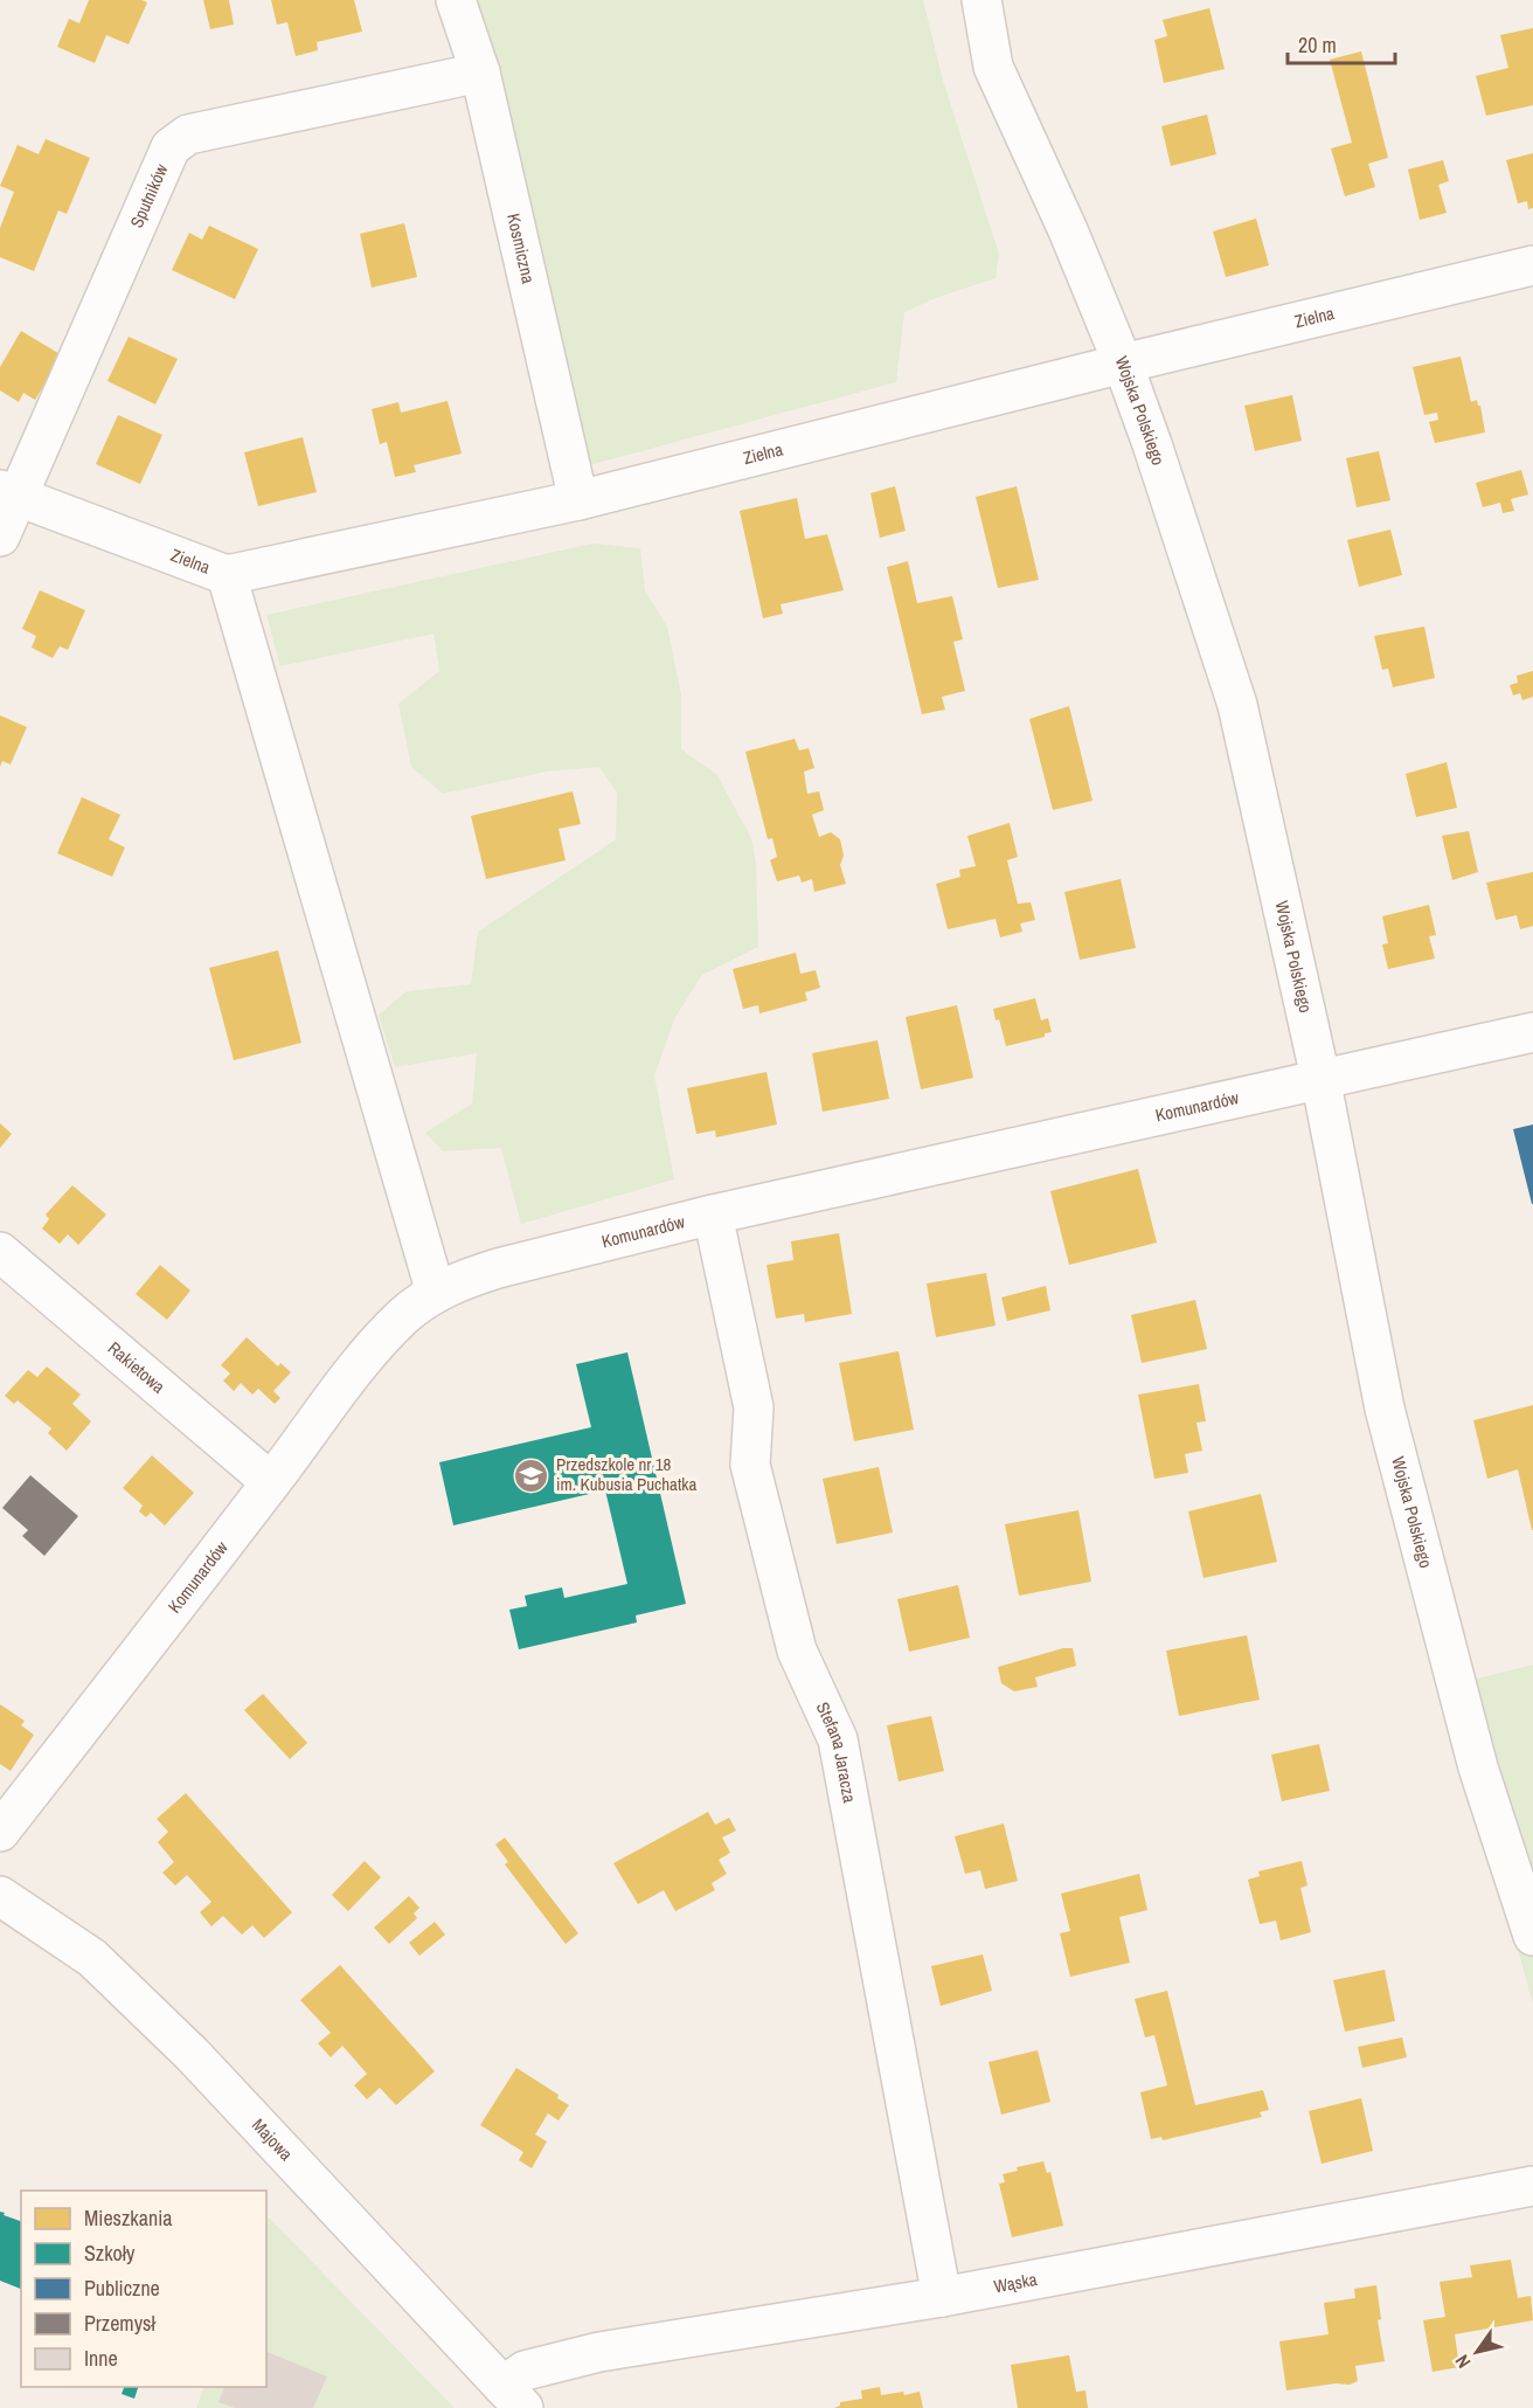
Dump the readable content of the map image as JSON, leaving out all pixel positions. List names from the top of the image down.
{
  "streets": {
    "street": [
      "Sputników",
      "Kosmiczna",
      "Zielna",
      "Wojska Polskiego",
      "Komunardów",
      "Rakietowa",
      "Stefana Jaracza",
      "Majowa",
      "Wąska"
    ]
  },
  "crossings": [
    ["Sputników", "Kosmiczna"],
    ["Sputników", "Zielna"],
    ["Kosmiczna", "Zielna"],
    ["Zielna", "Wojska Polskiego"],
    ["Wojska Polskiego", "Komunardów"],
    ["Komunardów", "Rakietowa"],
    ["Komunardów", "Stefana Jaracza"],
    ["Stefana Jaracza", "Wąska"],
    ["Majowa", "Wąska"]
  ],
  "places": {
    "school or university": ["Przedszkole nr 18 im. Kubusia Puchatka"]
  },
  "legend": [
    "Mieszkania",
    "Szkoły",
    "Publiczne",
    "Przemysł",
    "Inne"
  ],
  "scale_bar": "20 m",
  "north": "bottom left"
}
